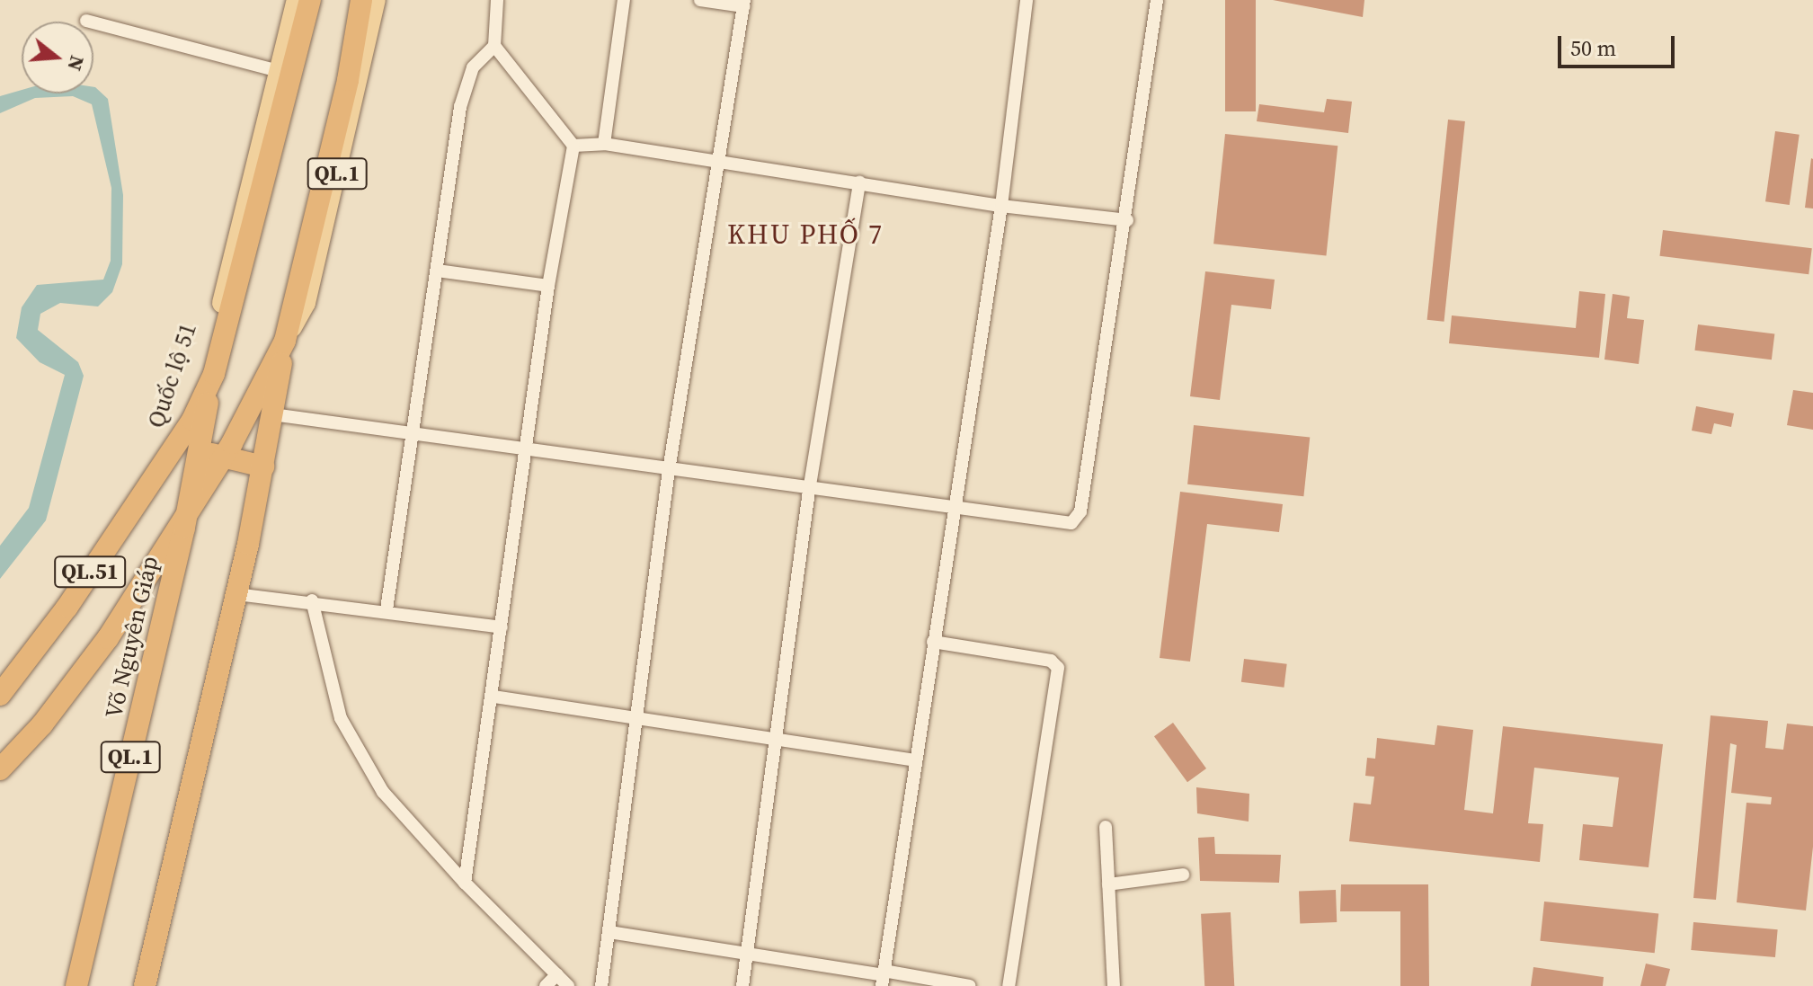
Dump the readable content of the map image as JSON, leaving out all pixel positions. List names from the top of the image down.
{
  "streets": {
    "highway": [
      "QL.1",
      "Quốc lộ 51",
      "QL.51",
      "Võ Nguyên Giáp"
    ]
  },
  "crossings": [
    ["QL.1", "QL.51"],
    ["Quốc lộ 51", "QL.51"],
    ["Quốc lộ 51", "Võ Nguyên Giáp"],
    ["QL.51", "Võ Nguyên Giáp"]
  ],
  "districts": ["KHU PHỐ 7"],
  "scale_bar": "50 m",
  "north": "right"
}
